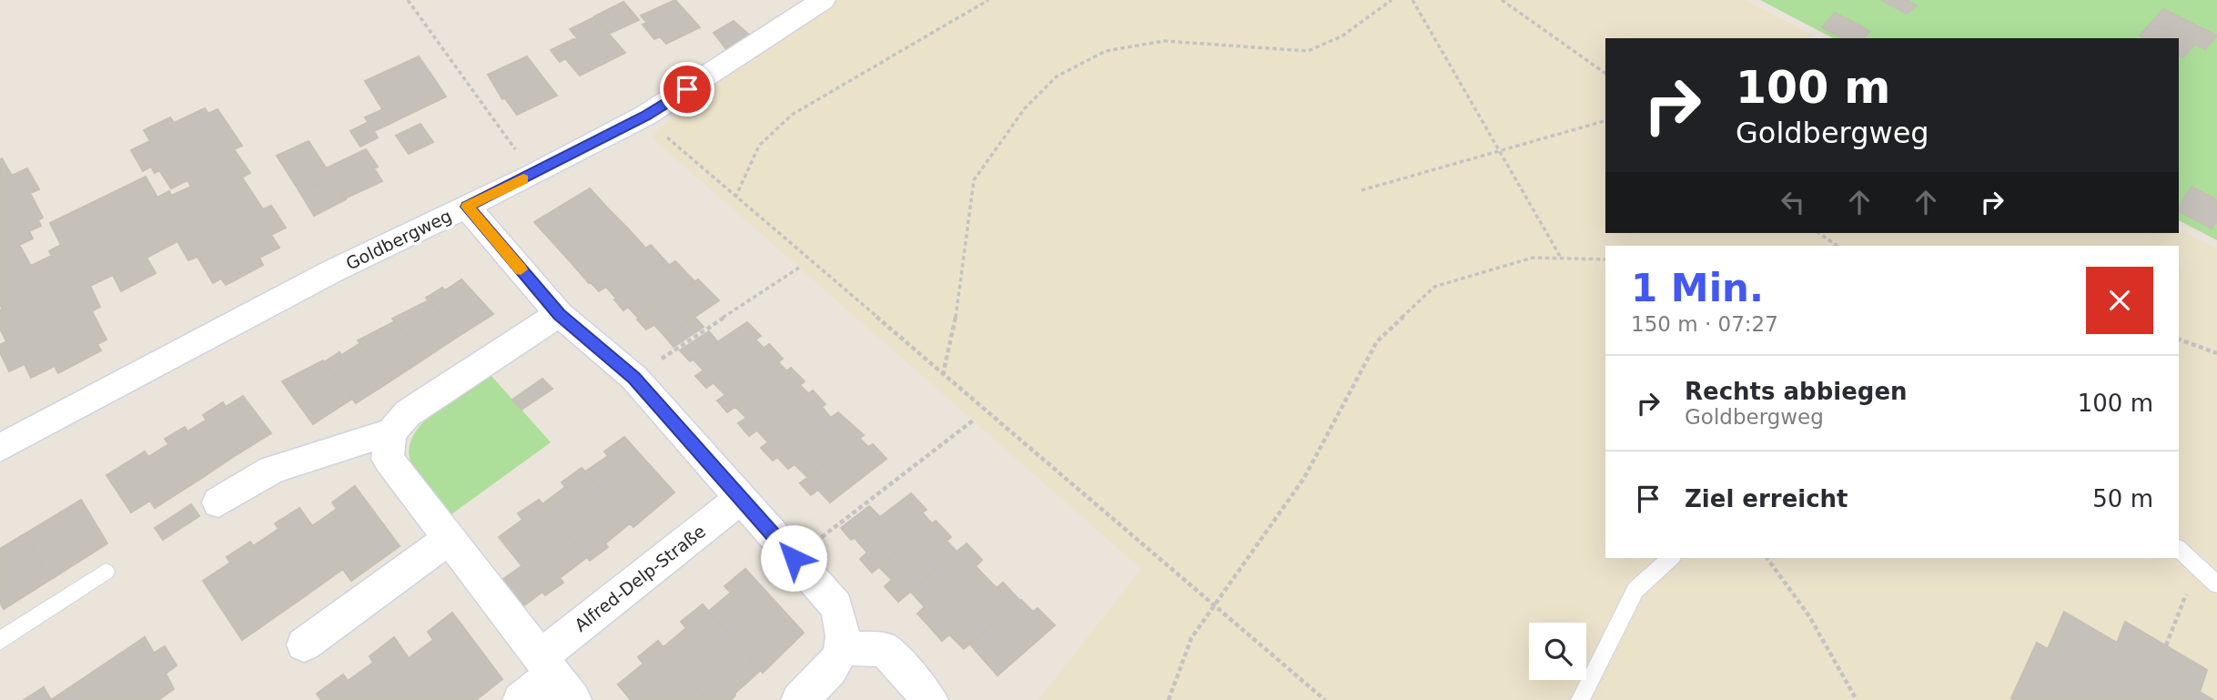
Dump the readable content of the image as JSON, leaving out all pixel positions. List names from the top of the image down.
{
  "streets": {
    "street": ["Goldbergweg", "Alfred-Delp-Straße"]
  },
  "page": {
    "turn": ["100 m", "Goldbergweg"],
    "heading": ["1 Min.", "150 m · 07:27"],
    "list": [
      {
        "name": "Rechts abbiegen",
        "note": "Goldbergweg",
        "value": "100 m"
      },
      {
        "name": "Ziel erreicht",
        "value": "50 m"
      }
    ]
  }
}
